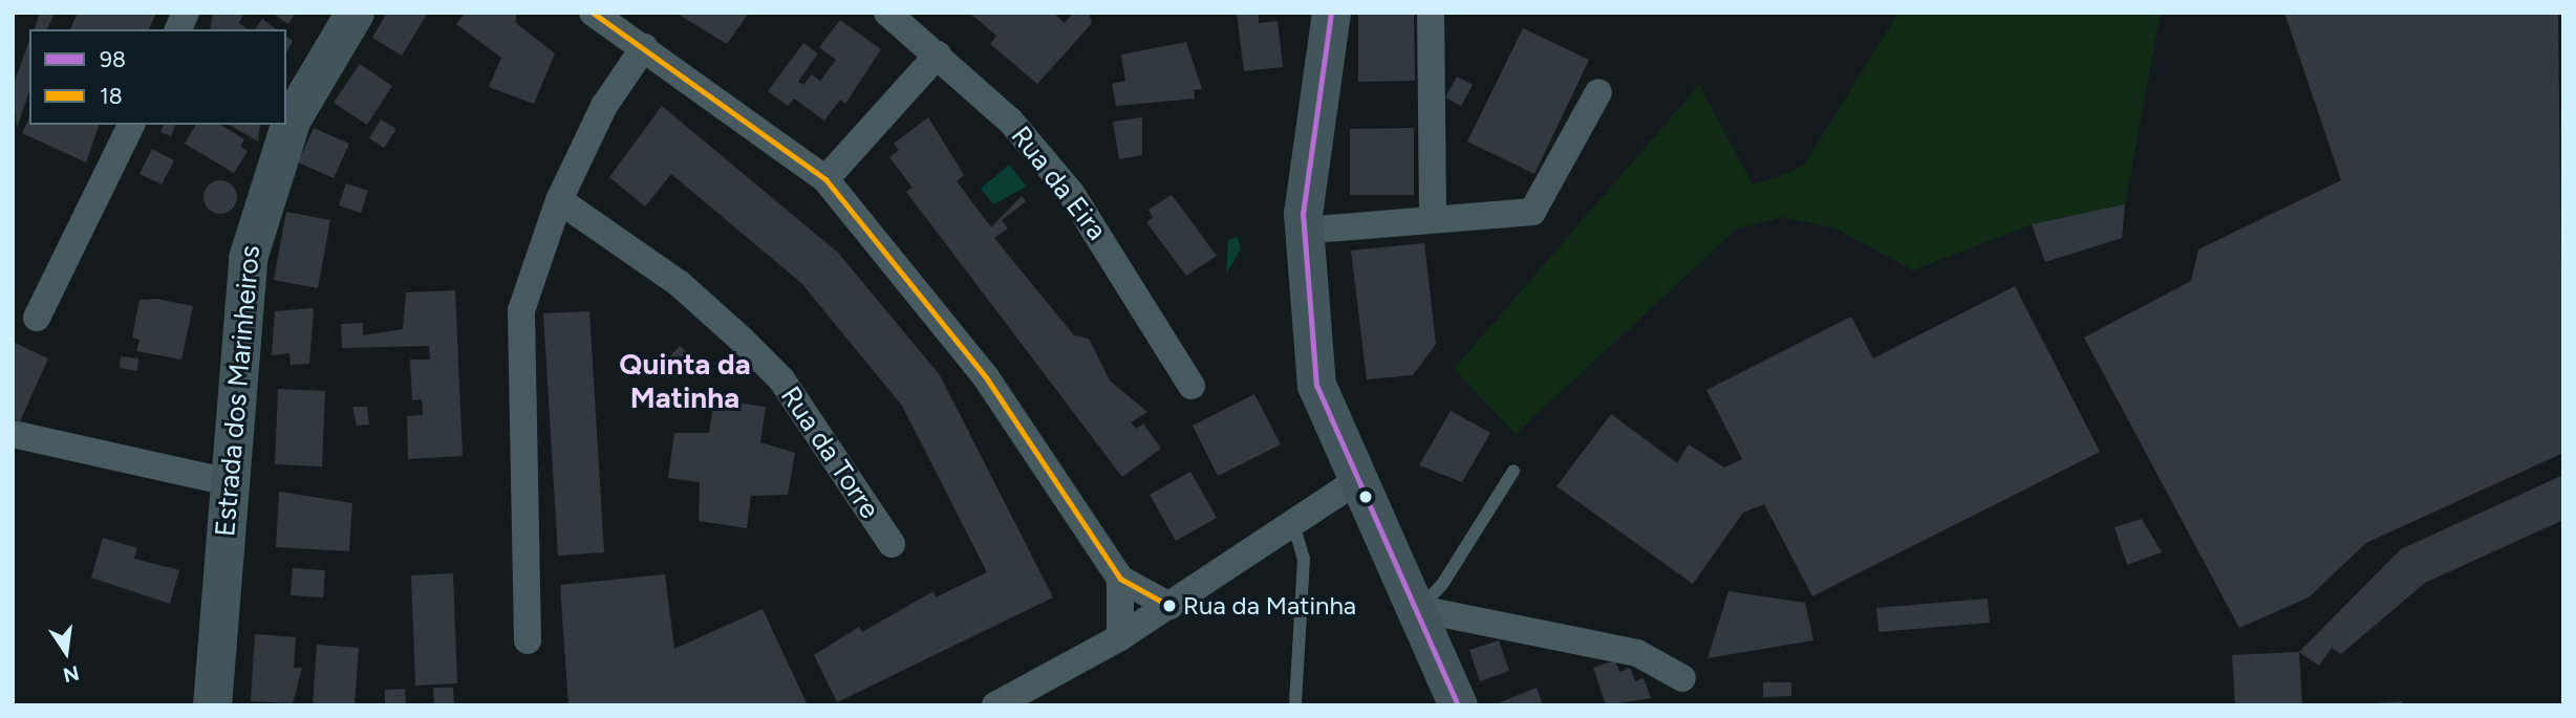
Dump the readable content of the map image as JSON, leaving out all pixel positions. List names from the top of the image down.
{
  "streets": {
    "main road": ["Estrada dos Marinheiros"],
    "street": ["Rua da Eira", "Rua da Torre"]
  },
  "districts": ["Quinta da Matinha"],
  "places": ["Rua da Matinha"],
  "lines": ["transit line 98", "transit line 18"],
  "legend": ["98", "18"],
  "north": "bottom"
}
